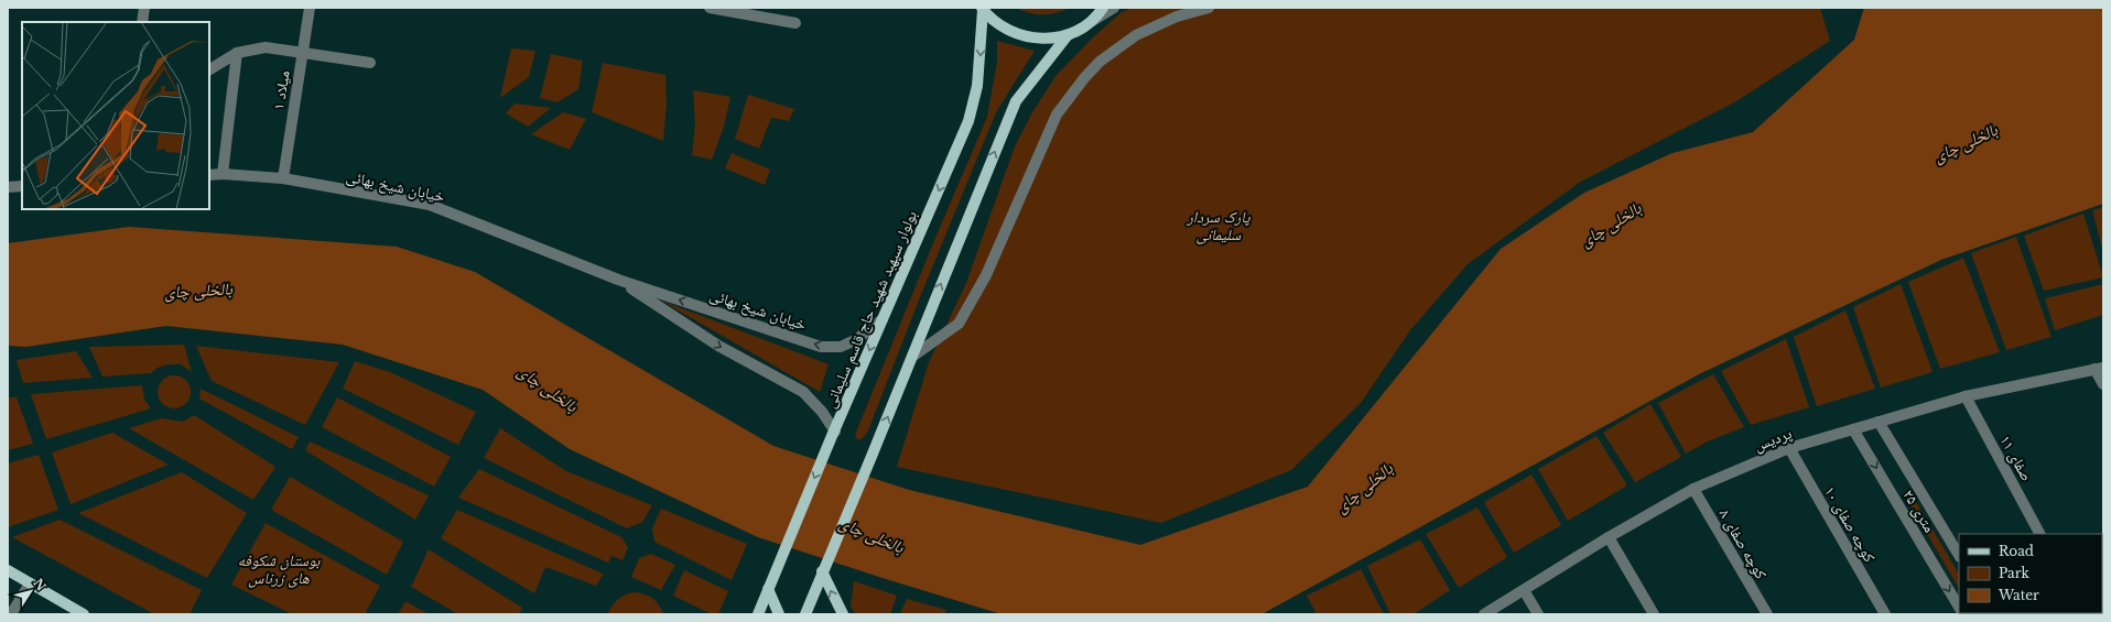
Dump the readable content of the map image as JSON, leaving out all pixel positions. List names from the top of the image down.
{
  "streets": {
    "main road": ["بولوار سپهبد شهید حاج قاسم سلیمانی"],
    "street": [
      "میلاد ۱",
      "خیابان شیخ بهائی",
      "پردیس",
      "صفای ۱۱",
      "۲۵ متری",
      "کوچه صفای ۱۰",
      "کوچه صفای ۸"
    ]
  },
  "crossings": [
    ["میلاد ۱", "خیابان شیخ بهائی"],
    ["خیابان شیخ بهائی", "بولوار سپهبد شهید حاج قاسم سلیمانی"],
    ["پردیس", "صفای ۱۱"],
    ["پردیس", "۲۵ متری"],
    ["پردیس", "کوچه صفای ۱۰"],
    ["پردیس", "کوچه صفای ۸"]
  ],
  "water": ["بالخلی چای"],
  "parks": ["پارک سردار سلیمانی", "بوستان شکوفه های زرناس"],
  "legend": ["Road", "Park", "Water"],
  "north": "top right"
}
